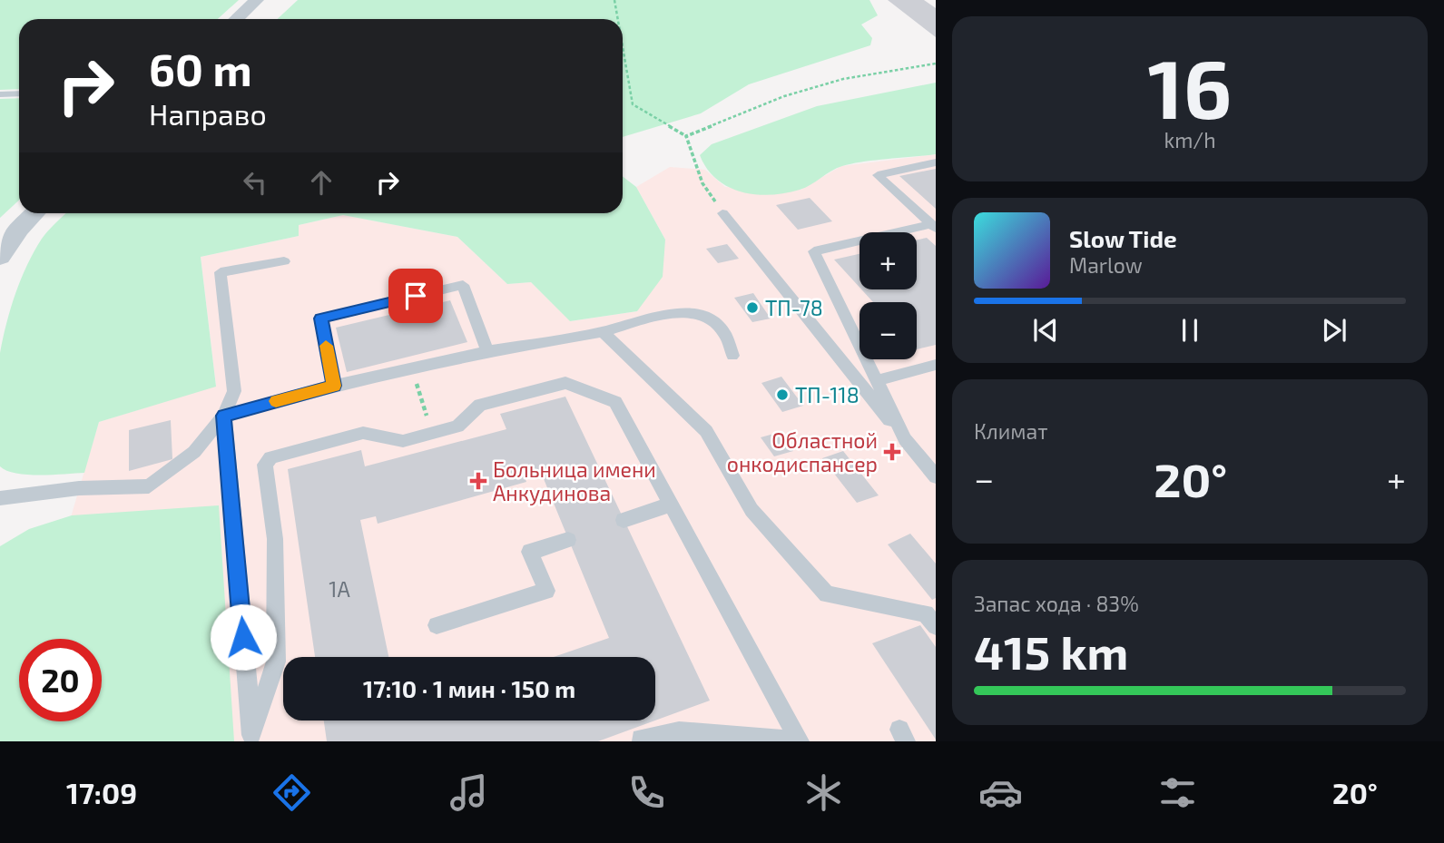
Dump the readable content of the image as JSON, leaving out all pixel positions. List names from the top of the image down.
{
  "places": {
    "other": ["ТП-78", "ТП-118"],
    "health": ["Областной онкодиспансер", "Больница имени Анкудинова"]
  },
  "house_numbers": ["1А"],
  "page": {
    "tile": [
      ["16", "km/h"],
      "Климат",
      ["Запас хода · 83%", "415 km"]
    ],
    "turn": ["60 m", "Направо"],
    "song": ["Slow Tide", "Marlow"],
    "map_buttons": ["+", "−"],
    "heat": ["−", "20°", "+"],
    "limit": "20",
    "trip": "17:10 · 1 мин · 150 m",
    "tabs": ["17:09", "20°"]
  }
}
